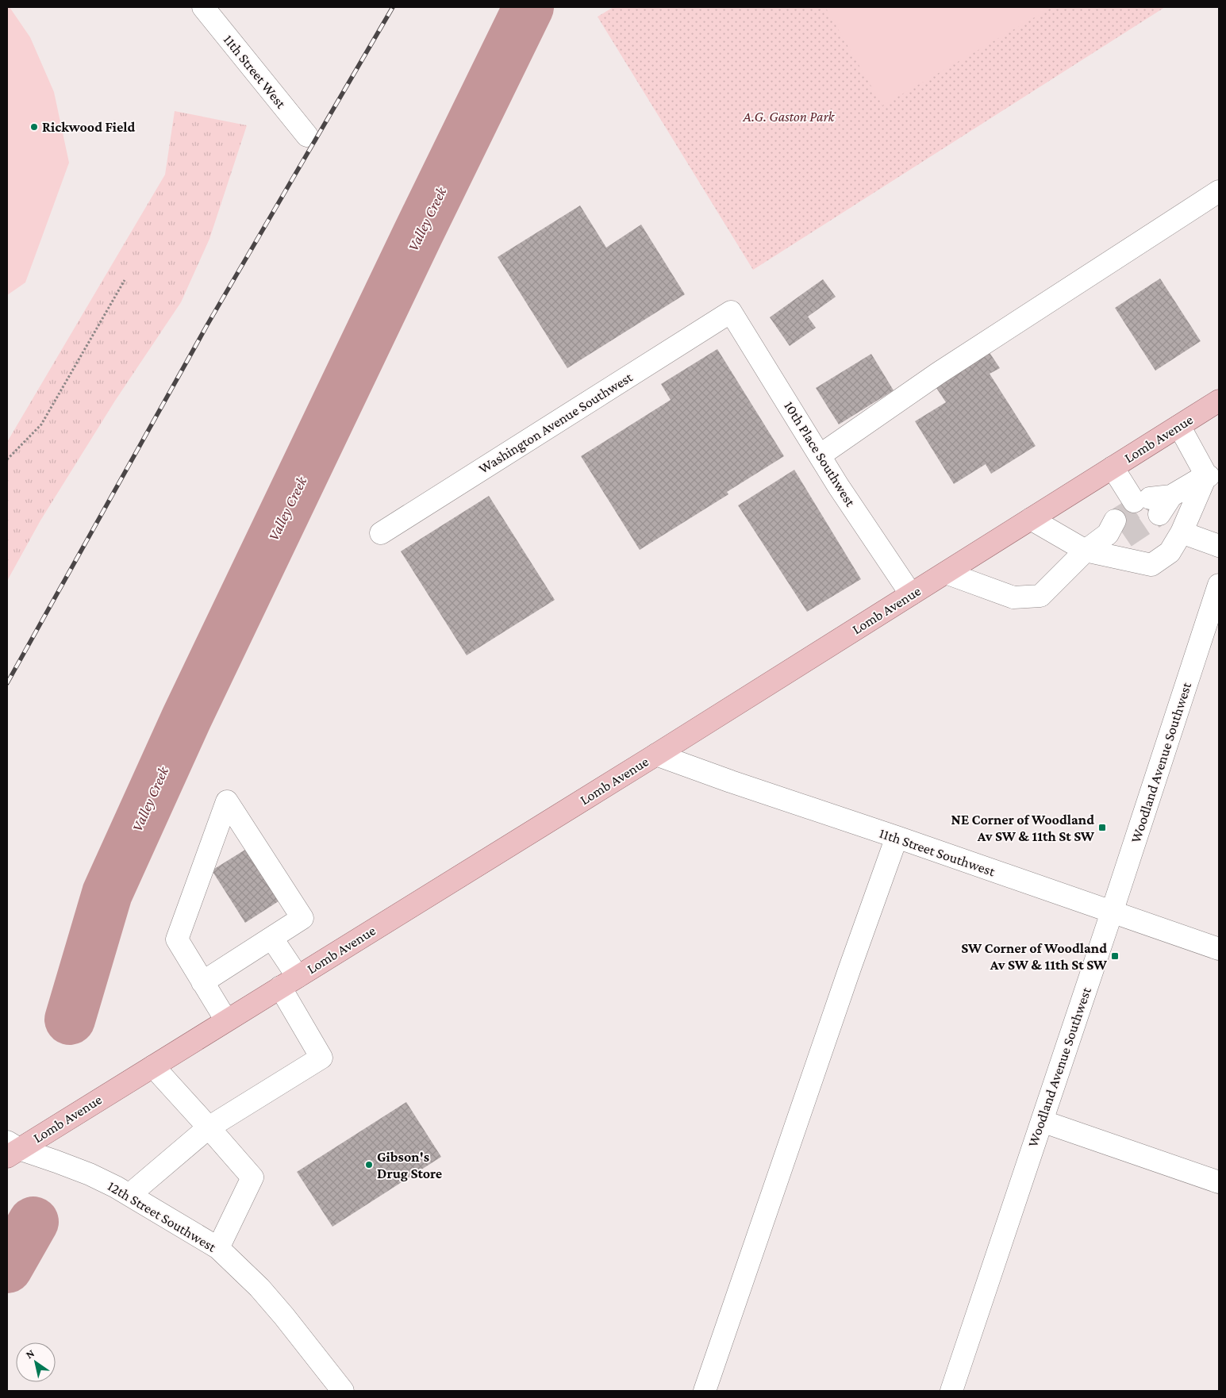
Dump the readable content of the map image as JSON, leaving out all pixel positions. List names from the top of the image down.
{
  "streets": {
    "main road": ["Lomb Avenue"],
    "street": [
      "11th Street West",
      "Washington Avenue Southwest",
      "10th Place Southwest",
      "Woodland Avenue Southwest",
      "11th Street Southwest",
      "12th Street Southwest"
    ]
  },
  "crossings": [
    ["Washington Avenue Southwest", "10th Place Southwest"],
    ["Lomb Avenue", "10th Place Southwest"],
    ["Lomb Avenue", "11th Street Southwest"],
    ["Lomb Avenue", "12th Street Southwest"],
    ["Woodland Avenue Southwest", "11th Street Southwest"]
  ],
  "water": ["Valley Creek"],
  "parks": ["A.G. Gaston Park"],
  "places": {
    "other": ["Rickwood Field", "Gibson's Drug Store"],
    "transit": ["NE Corner of Woodland Av SW & 11th St SW", "SW Corner of Woodland Av SW & 11th St SW"]
  },
  "north": "top left"
}
